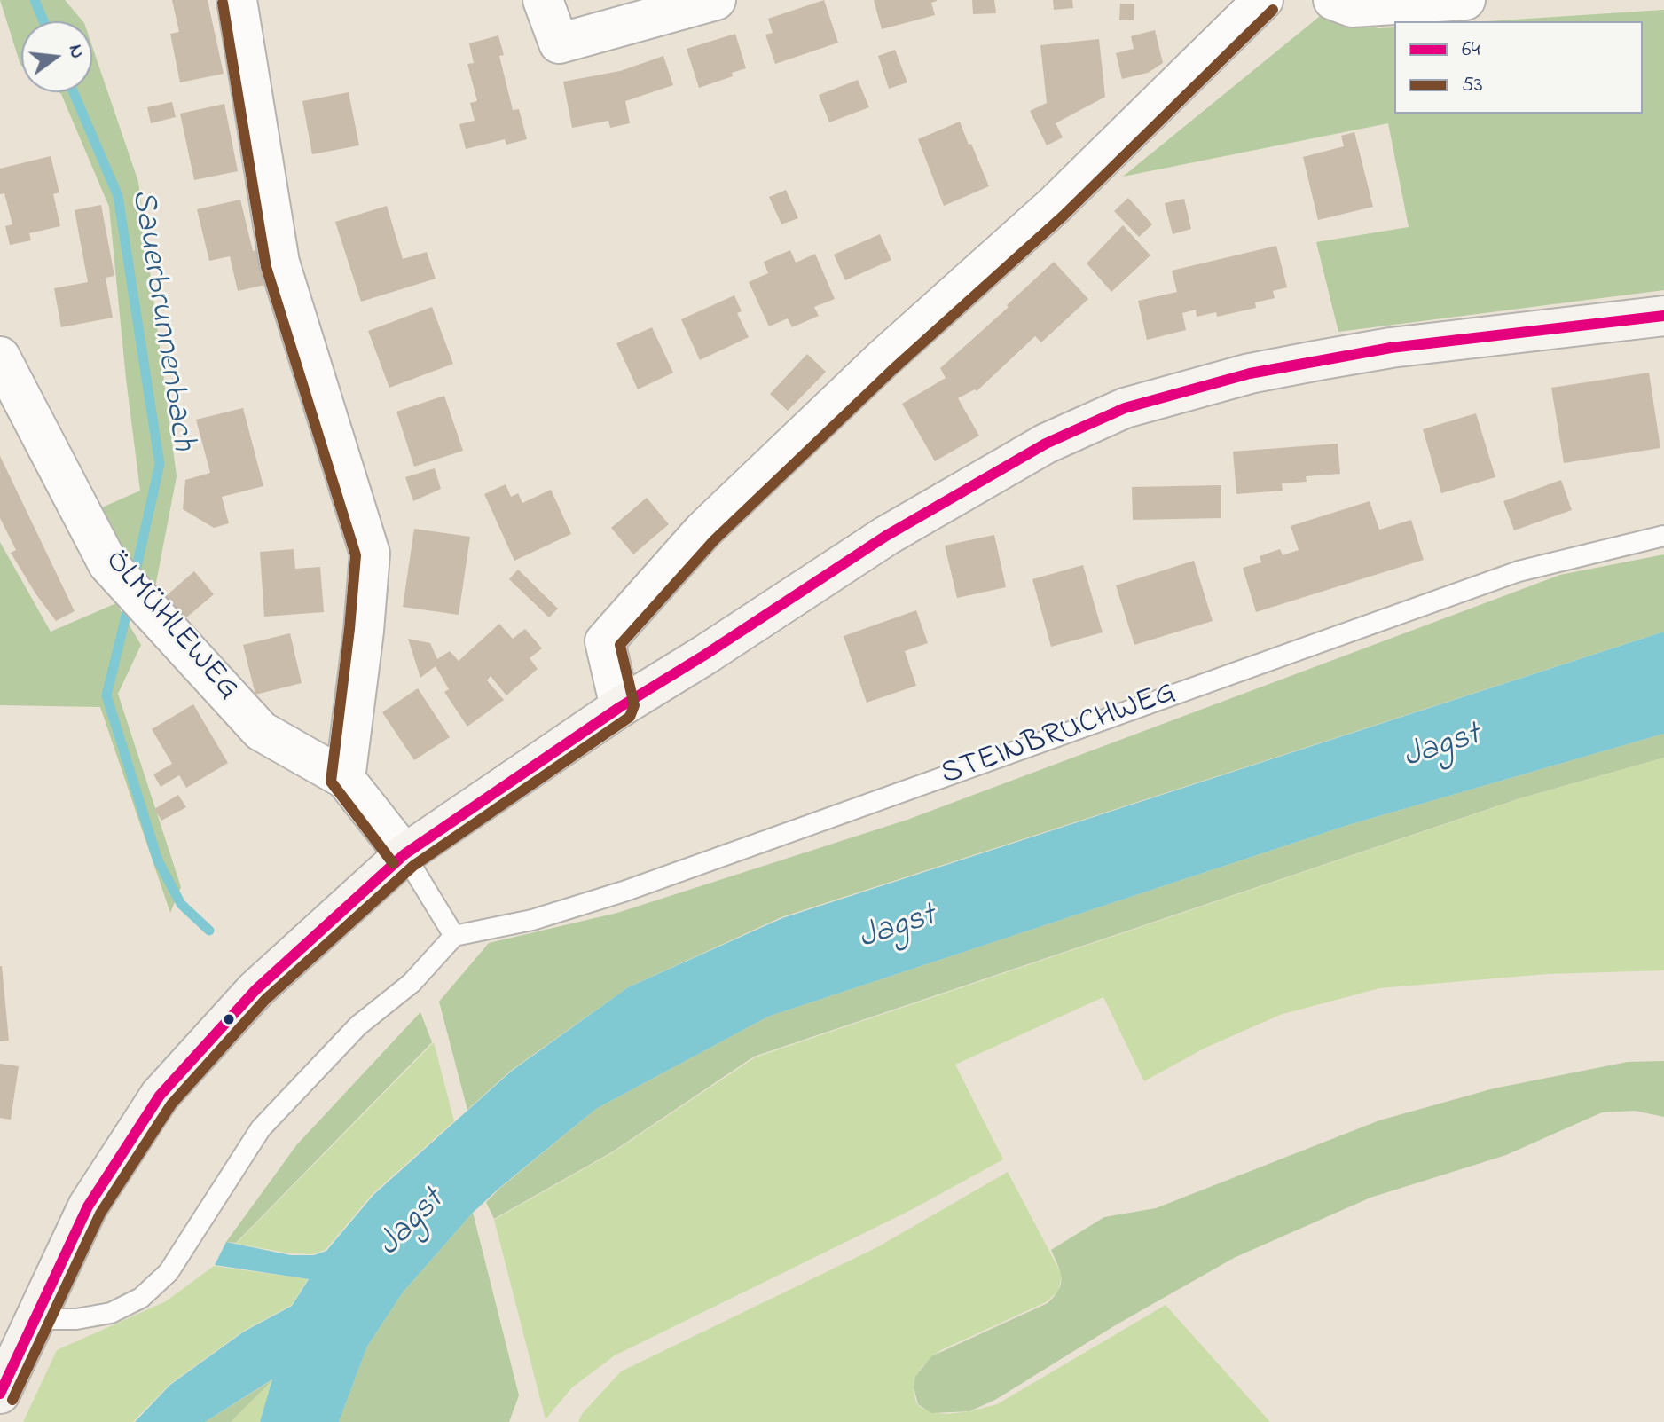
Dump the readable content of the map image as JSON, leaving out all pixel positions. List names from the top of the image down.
{
  "streets": {
    "street": ["ÖLMÜHLEWEG"],
    "lane": ["STEINBRUCHWEG"]
  },
  "water": ["Sauerbrunnenbach", "Jagst"],
  "lines": ["transit line 53", "transit line 64"],
  "legend": ["64", "53"],
  "north": "right"
}
